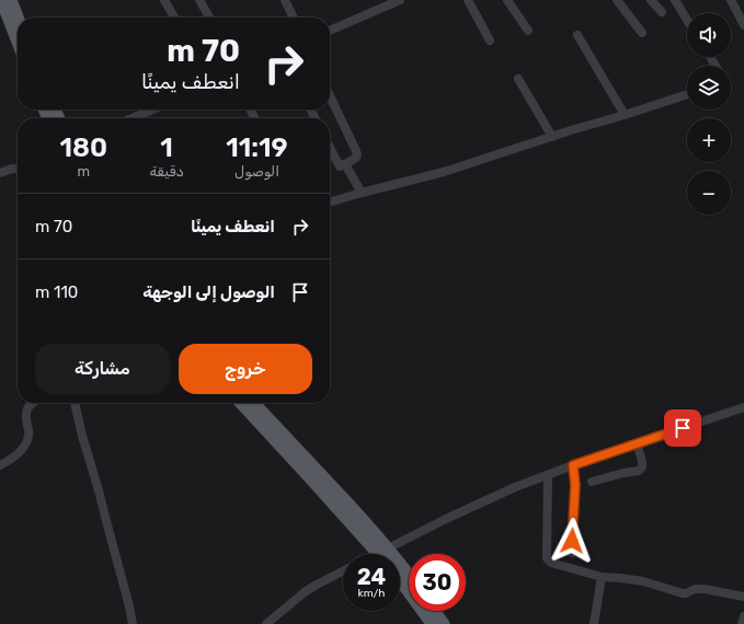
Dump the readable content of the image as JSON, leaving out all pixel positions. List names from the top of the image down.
{
  "page": {
    "map_buttons": ["+", "−"],
    "turn": ["70 m", "انعطف يمينًا"],
    "eta": [
      "11:19",
      "الوصول",
      "1",
      "دقيقة",
      "180",
      "m"
    ],
    "list": [
      {
        "name": "انعطف يمينًا",
        "value": "70 m"
      },
      {
        "name": "الوصول إلى الوجهة",
        "value": "110 m"
      }
    ],
    "buttons": ["خروج", "مشاركة"],
    "speed": "24 km/h",
    "limit": "30"
  }
}
